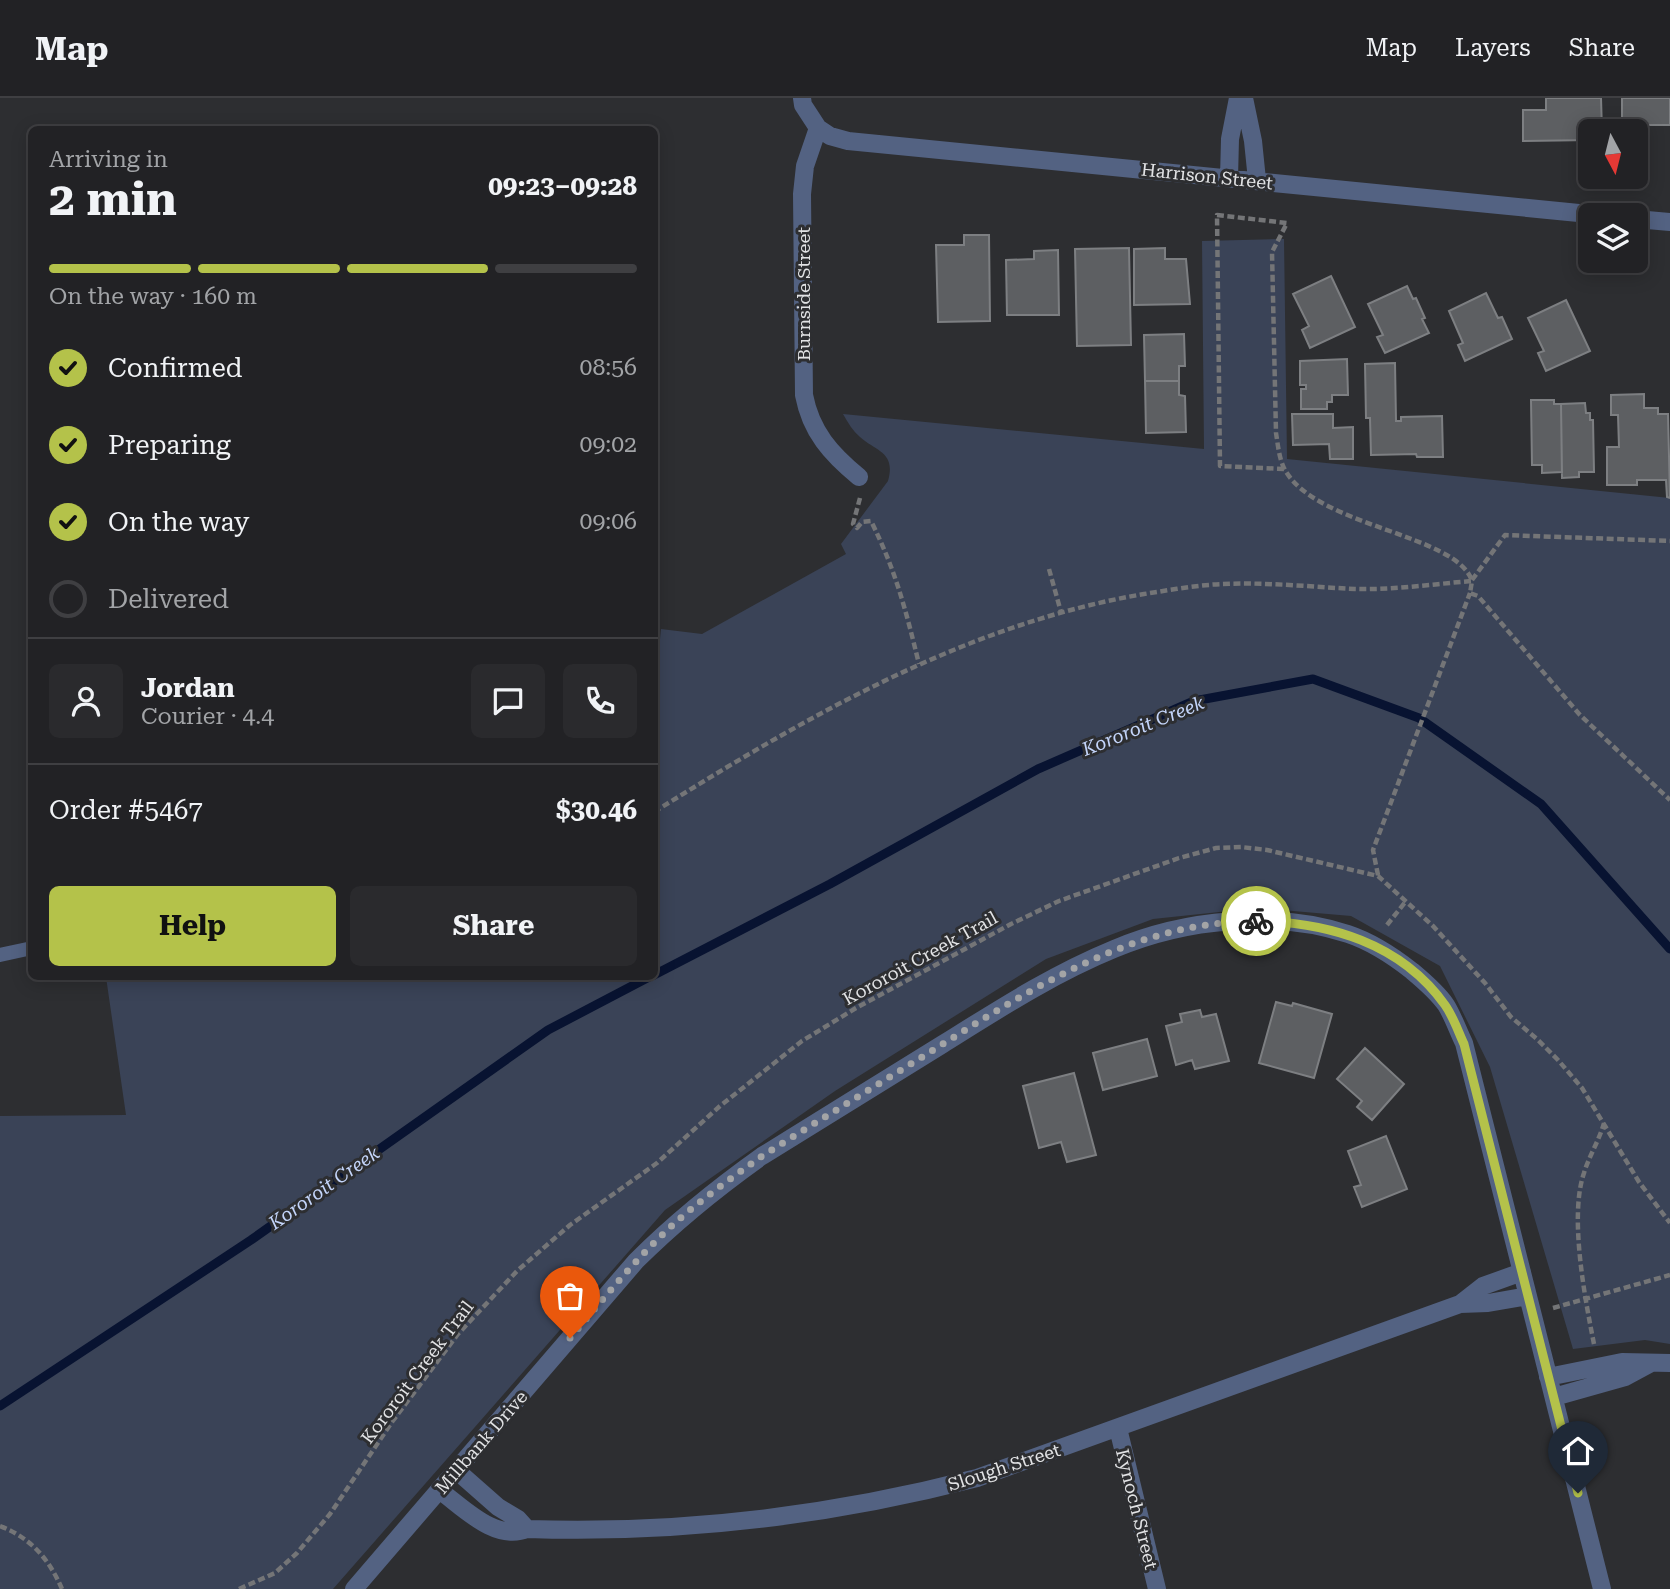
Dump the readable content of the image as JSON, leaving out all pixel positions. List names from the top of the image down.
{
  "streets": {
    "street": [
      "Harrison Street",
      "Burnside Street",
      "Millbank Drive",
      "Slough Street",
      "Kynoch Street"
    ],
    "path": ["Kororoit Creek Trail"]
  },
  "crossings": [
    ["Harrison Street", "Burnside Street"],
    ["Millbank Drive", "Slough Street"],
    ["Slough Street", "Kynoch Street"]
  ],
  "water": ["Kororoit Creek"],
  "north": "bottom",
  "page": {
    "header": "Map",
    "nav": ["Map", "Layers", "Share"],
    "heading": ["2 min", "Arriving in", "09:23–09:28"],
    "panel": [
      "Jordan",
      "Courier · 4.4",
      "Order #5467",
      "$30.46"
    ],
    "bar": "On the way · 160 m",
    "list": [
      ["Confirmed", "08:56"],
      ["Preparing", "09:02"],
      ["On the way", "09:06"],
      "Delivered"
    ],
    "buttons": ["Help", "Share"]
  }
}
